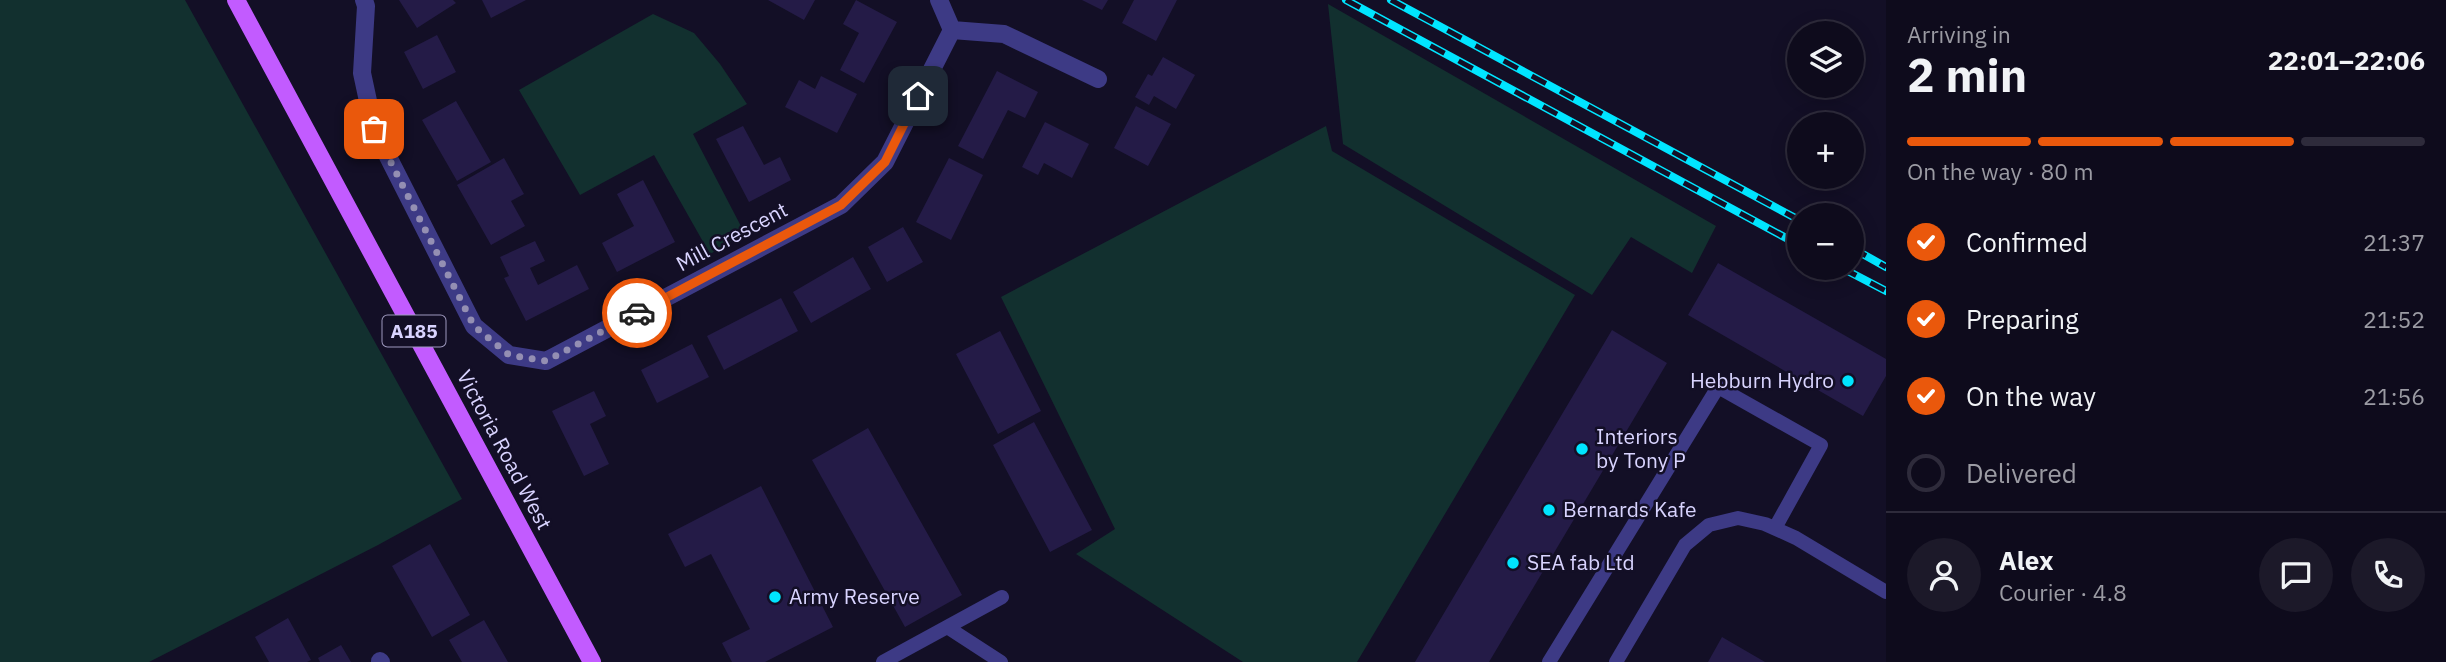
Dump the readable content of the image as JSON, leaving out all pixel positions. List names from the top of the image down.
{
  "streets": {
    "main road": ["A185", "Victoria Road West"],
    "street": ["Mill Crescent"]
  },
  "places": [
    "Hebburn Hydro",
    "Interiors by Tony P",
    "Bernards Kafe",
    "SEA fab Ltd",
    "Army Reserve"
  ],
  "page": {
    "heading": ["2 min", "Arriving in", "22:01–22:06"],
    "panel": ["Alex", "Courier · 4.8"],
    "map_buttons": ["+", "−"],
    "bar": "On the way · 80 m",
    "list": [
      ["Confirmed", "21:37"],
      ["Preparing", "21:52"],
      ["On the way", "21:56"],
      "Delivered"
    ]
  }
}
